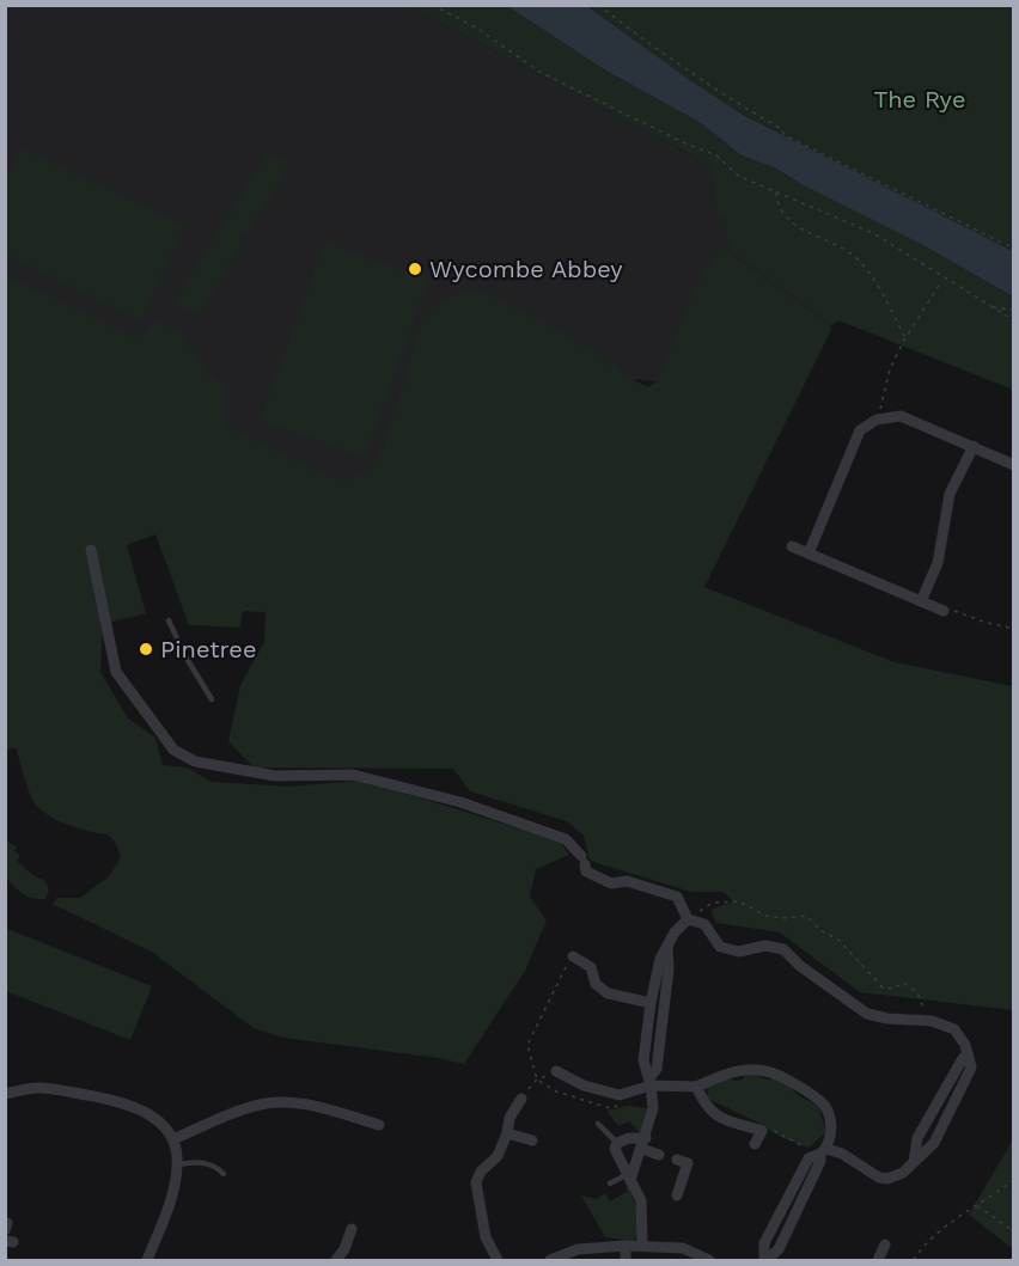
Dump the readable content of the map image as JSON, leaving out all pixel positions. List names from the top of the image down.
{
  "parks": ["The Rye"],
  "places": ["Wycombe Abbey", "Pinetree"]
}
